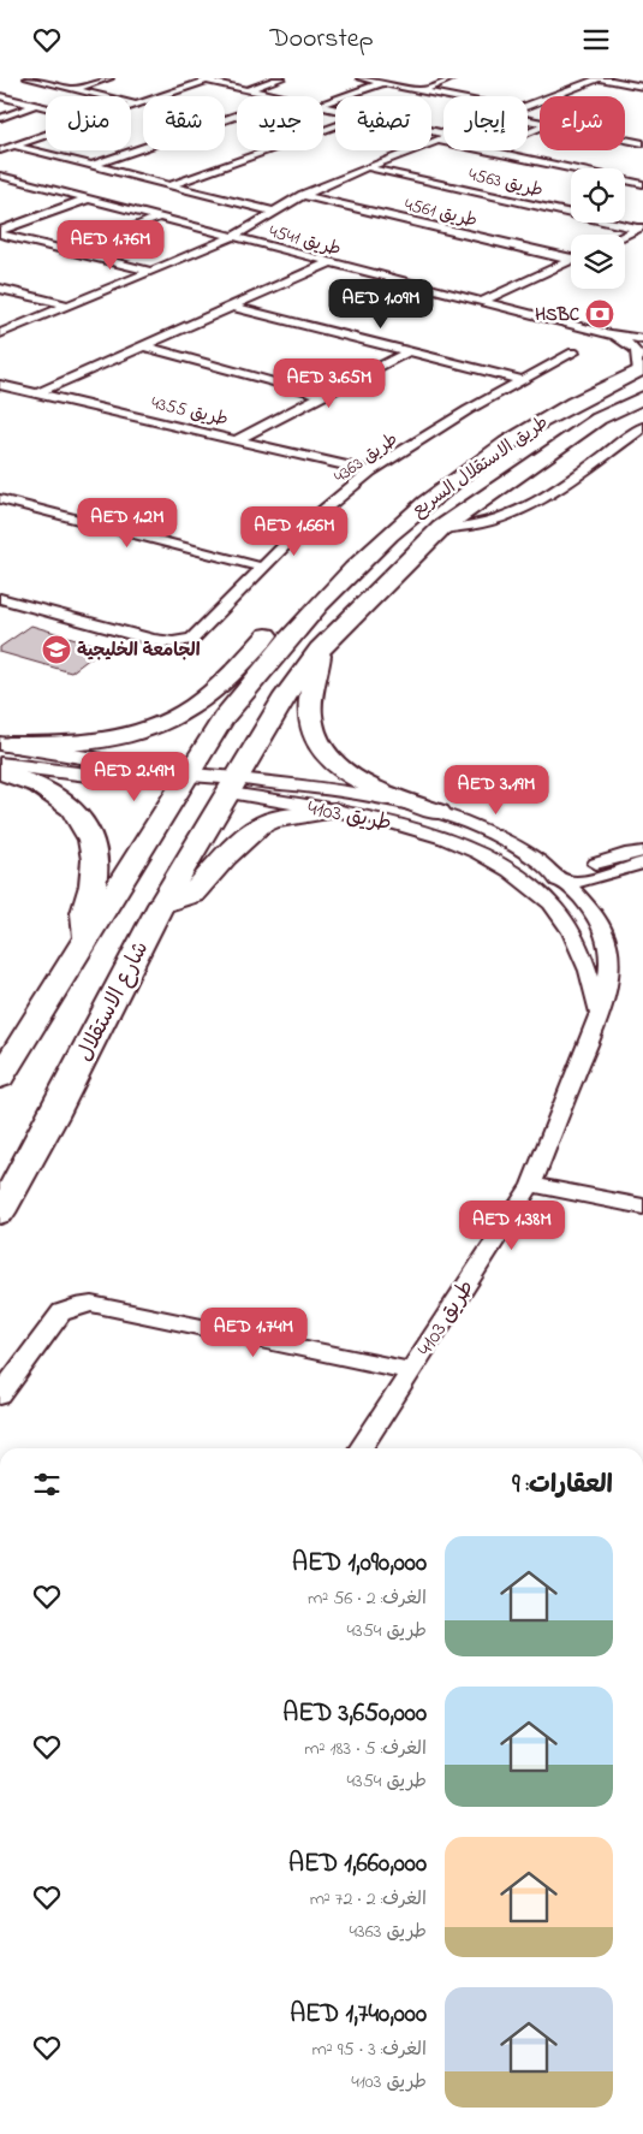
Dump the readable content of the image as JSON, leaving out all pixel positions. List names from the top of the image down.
{
  "streets": {
    "main road": ["طريق الاستقلال السريع", "شارع الاستقلال"],
    "street": [
      "طريق 4563",
      "طريق 4561",
      "طريق 4541",
      "طريق 4355",
      "طريق 4363",
      "طريق 4103"
    ]
  },
  "crossings": [
    ["طريق 4355", "طريق 4363"],
    ["طريق الاستقلال السريع", "طريق 4103"],
    ["طريق الاستقلال السريع", "شارع الاستقلال"],
    ["طريق 4103", "شارع الاستقلال"]
  ],
  "places": {
    "bank": ["HSBC"],
    "school or university": ["الجامعة الخليجية"]
  },
  "page": {
    "header": "Doorstep",
    "chip": [
      "شراء",
      "إيجار",
      "تصفية",
      "جديد",
      "شقة",
      "منزل"
    ],
    "price": [
      "AED 1.76M",
      "AED 1.09M",
      "AED 3.65M",
      "AED 1.2M",
      "AED 1.66M",
      "AED 2.49M",
      "AED 3.19M",
      "AED 1.38M",
      "AED 1.74M"
    ],
    "heading": "العقارات: 9",
    "list": [
      {
        "name": "AED 1,090,000",
        "note": "الغرف: 2 · 56 m² · طريق 4354"
      },
      {
        "name": "AED 3,650,000",
        "note": "الغرف: 5 · 183 m² · طريق 4354"
      },
      {
        "name": "AED 1,660,000",
        "note": "الغرف: 2 · 72 m² · طريق 4363"
      },
      {
        "name": "AED 1,740,000",
        "note": "الغرف: 3 · 95 m² · طريق 4103"
      }
    ]
  }
}
